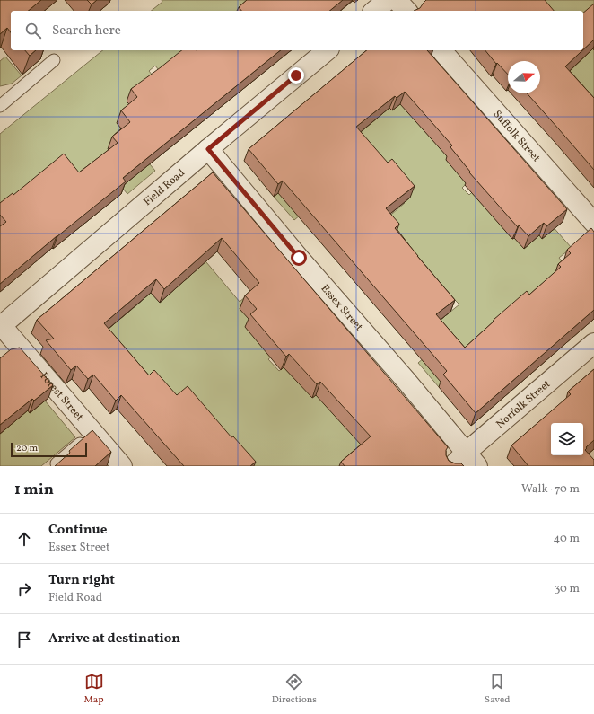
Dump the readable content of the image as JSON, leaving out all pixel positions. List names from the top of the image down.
{
  "streets": {
    "street": [
      "Suffolk Street",
      "Field Road",
      "Essex Street",
      "Forest Street",
      "Norfolk Street"
    ]
  },
  "crossings": [
    ["Field Road", "Essex Street"],
    ["Field Road", "Forest Street"],
    ["Essex Street", "Norfolk Street"]
  ],
  "scale_bar": "20 m",
  "north": "right",
  "page": {
    "search": "Search here",
    "scale": "20 m",
    "heading": ["1 min", "Walk · 70 m"],
    "list": [
      ["Continue", "Essex Street", "40 m"],
      ["Turn right", "Field Road", "30 m"],
      "Arrive at destination"
    ],
    "nav": ["Map", "Directions", "Saved"]
  }
}
